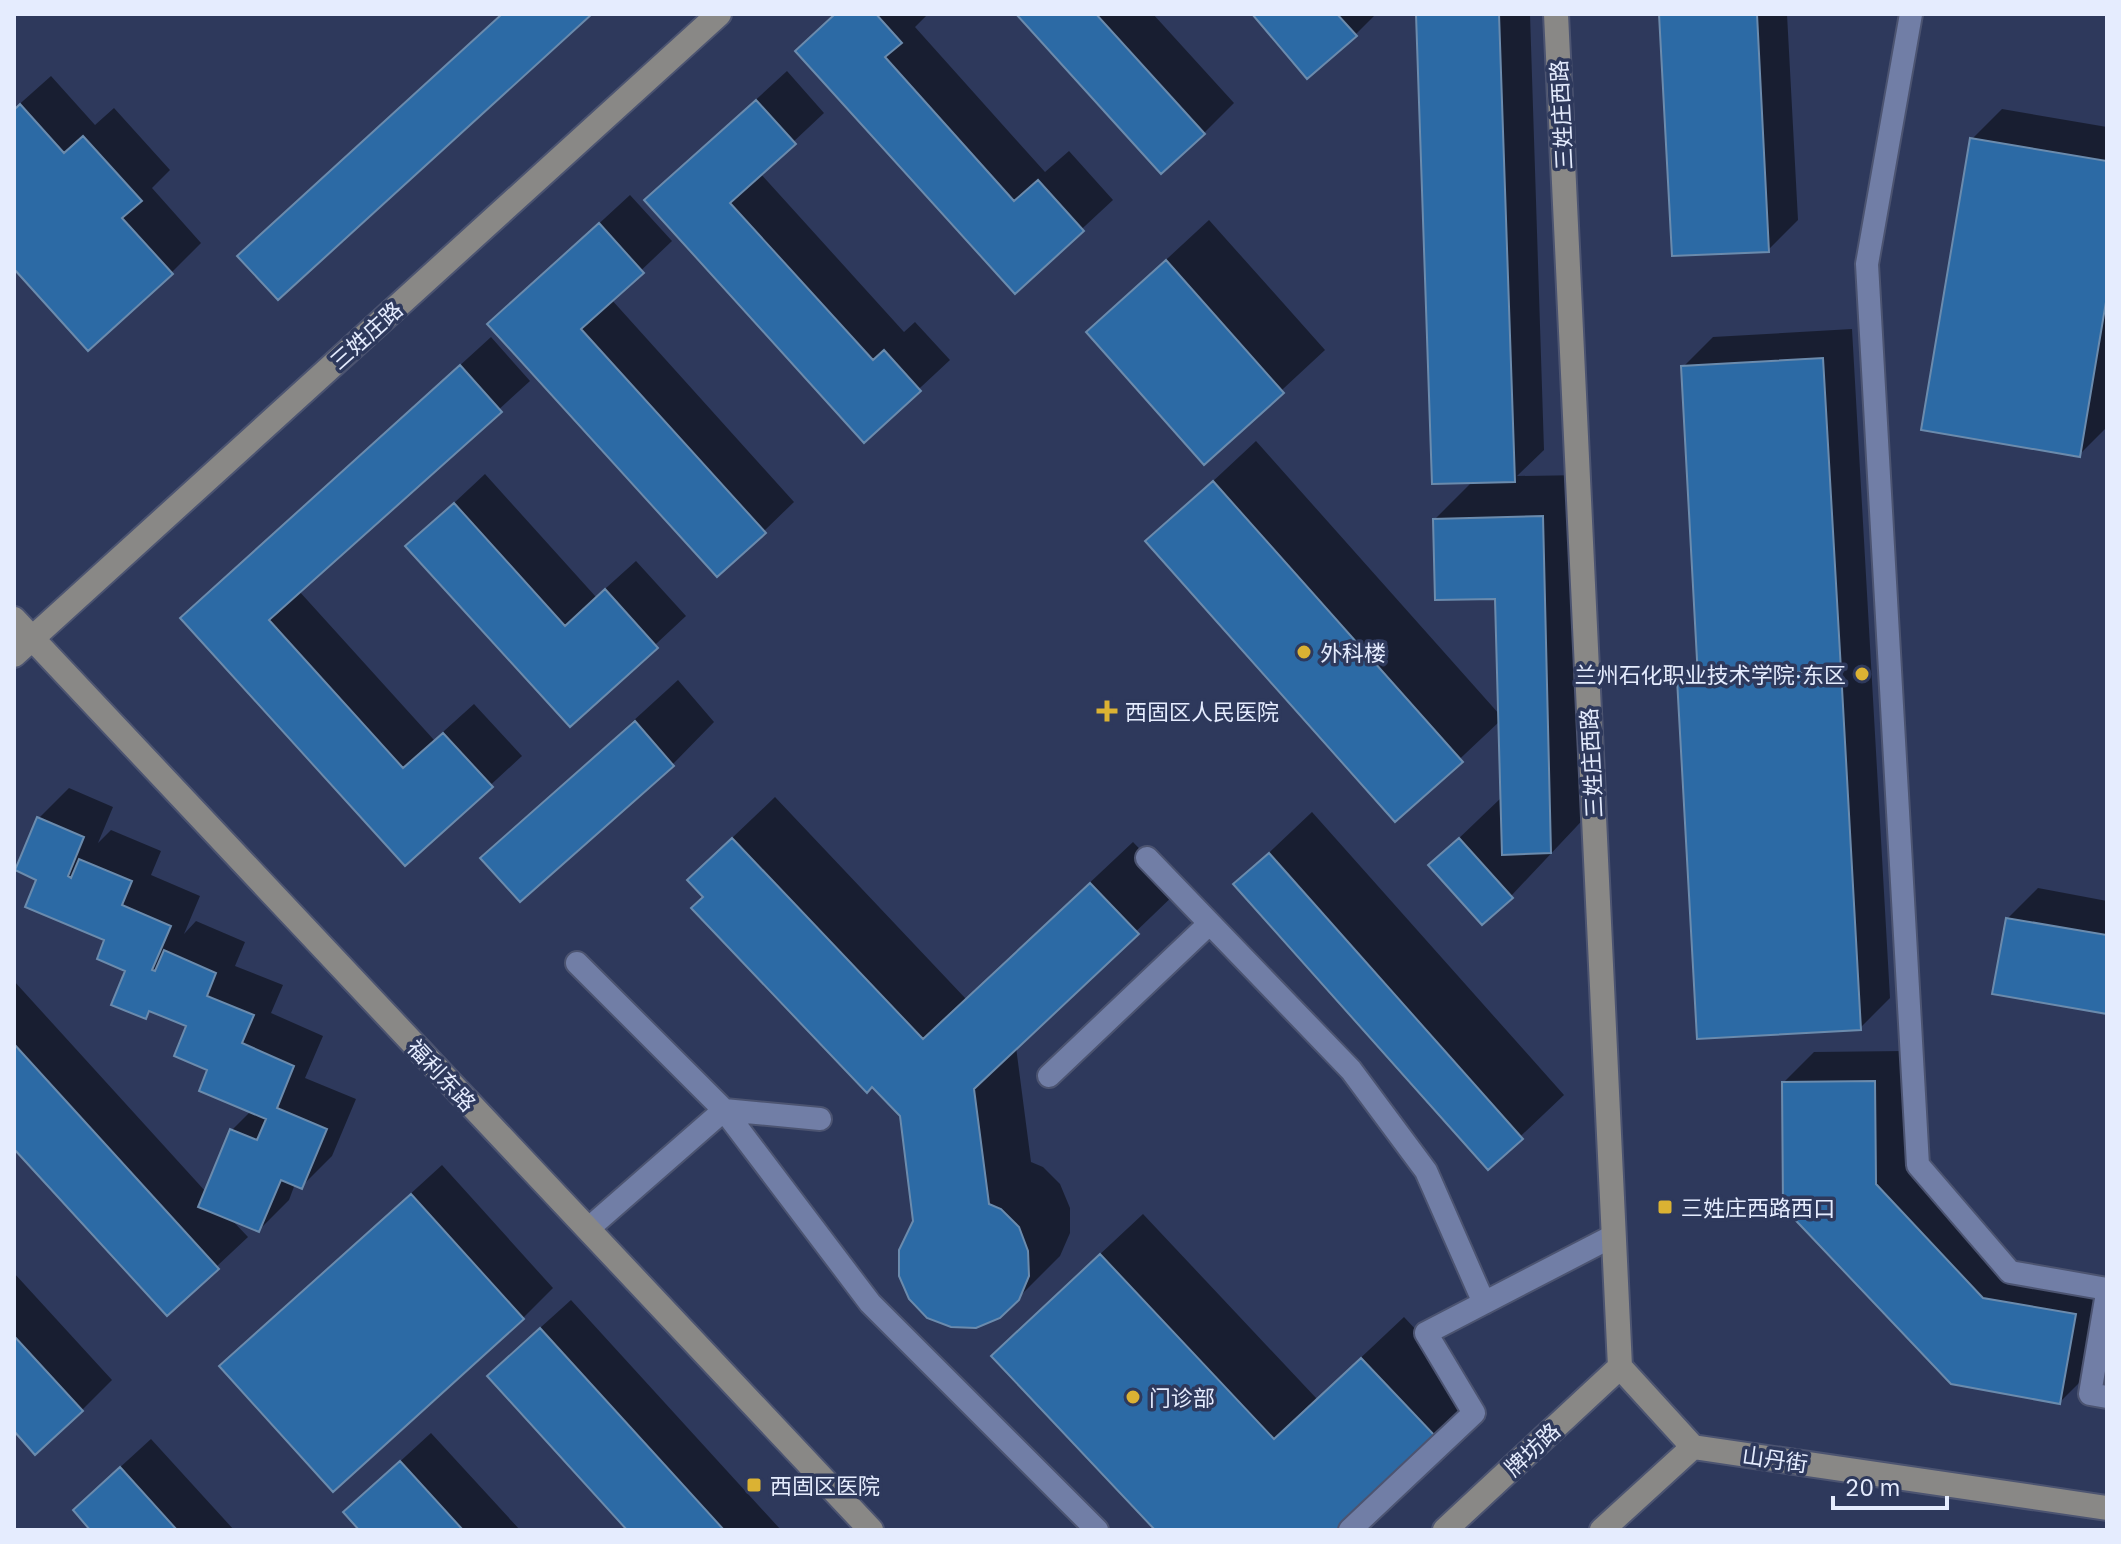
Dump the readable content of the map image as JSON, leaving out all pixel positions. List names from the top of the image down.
{
  "streets": {
    "street": [
      "三姓庄西路",
      "三姓庄路",
      "福利东路",
      "牌坊路",
      "山丹街"
    ]
  },
  "crossings": [
    ["三姓庄西路", "牌坊路"],
    ["三姓庄路", "福利东路"]
  ],
  "places": {
    "other": ["外科楼", "兰州石化职业技术学院·东区", "门诊部"],
    "health": ["西固区人民医院"],
    "transit": ["三姓庄西路西口", "西固区医院"]
  },
  "scale_bar": "20 m"
}
